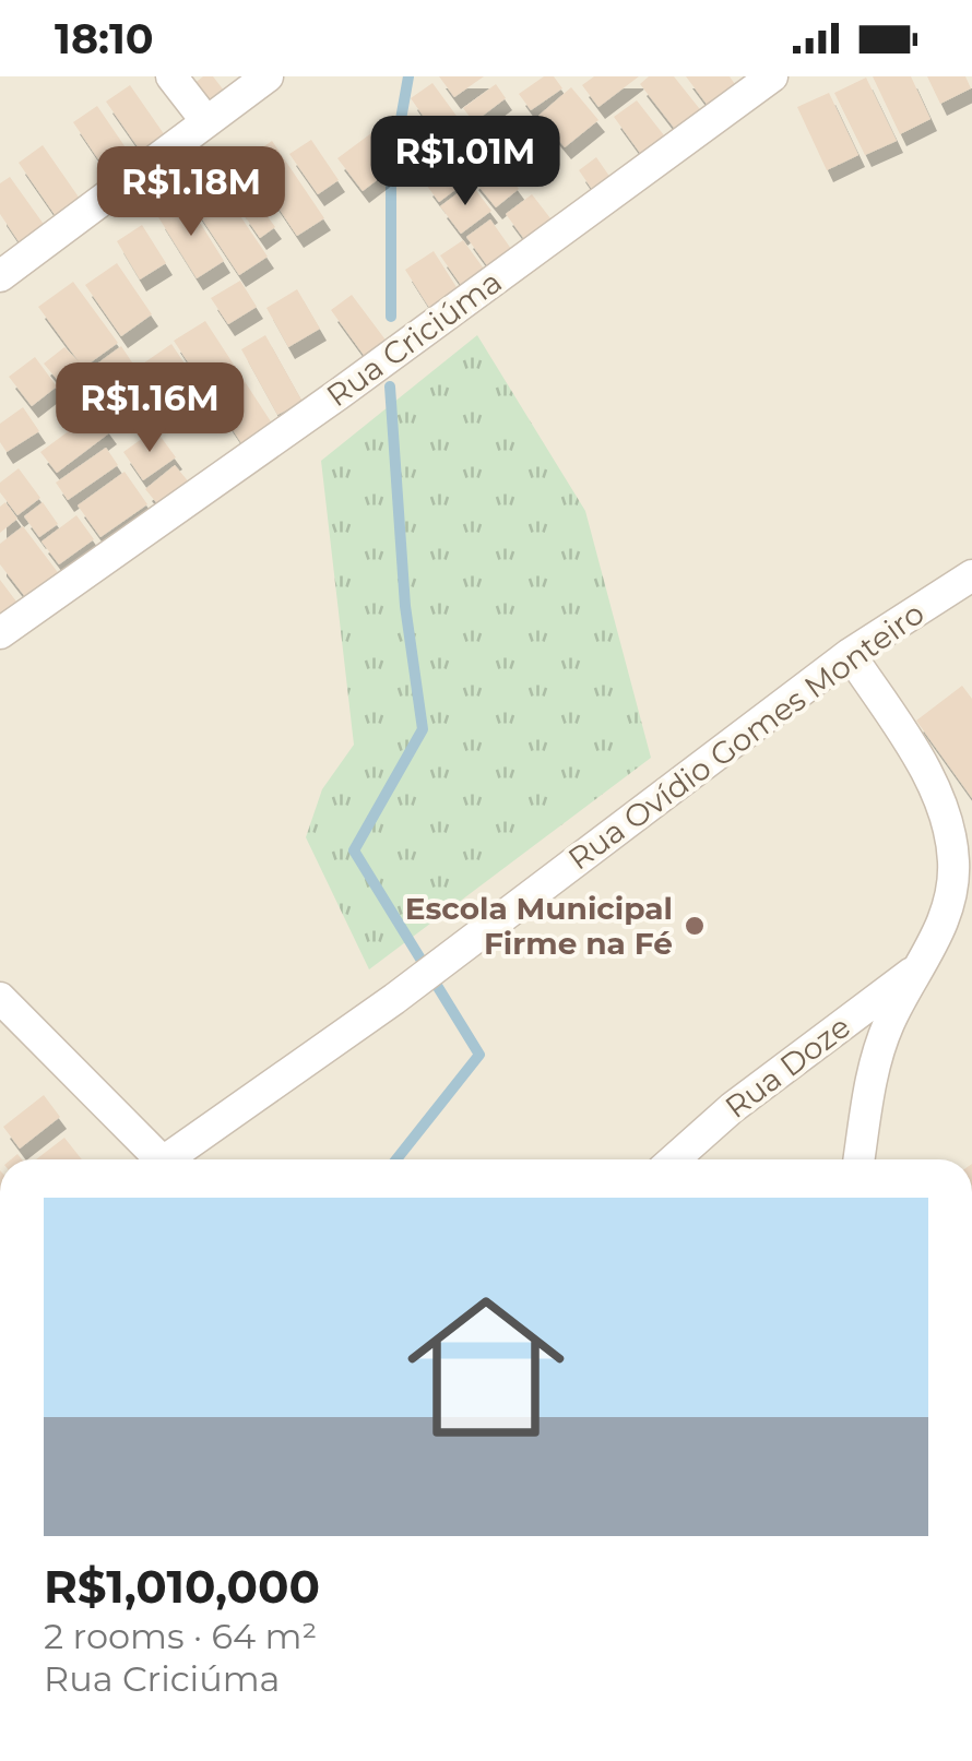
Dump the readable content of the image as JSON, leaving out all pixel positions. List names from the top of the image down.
{
  "streets": {
    "street": ["Rua Criciúma", "Rua Ovídio Gomes Monteiro", "Rua Doze"]
  },
  "places": ["Escola Municipal Firme na Fé"],
  "page": {
    "status": "18:10",
    "price": ["R$1.01M", "R$1.18M", "R$1.16M"],
    "list": [
      {
        "name": "R$1,010,000",
        "note": "2 rooms · 64 m² · Rua Criciúma"
      }
    ]
  }
}
